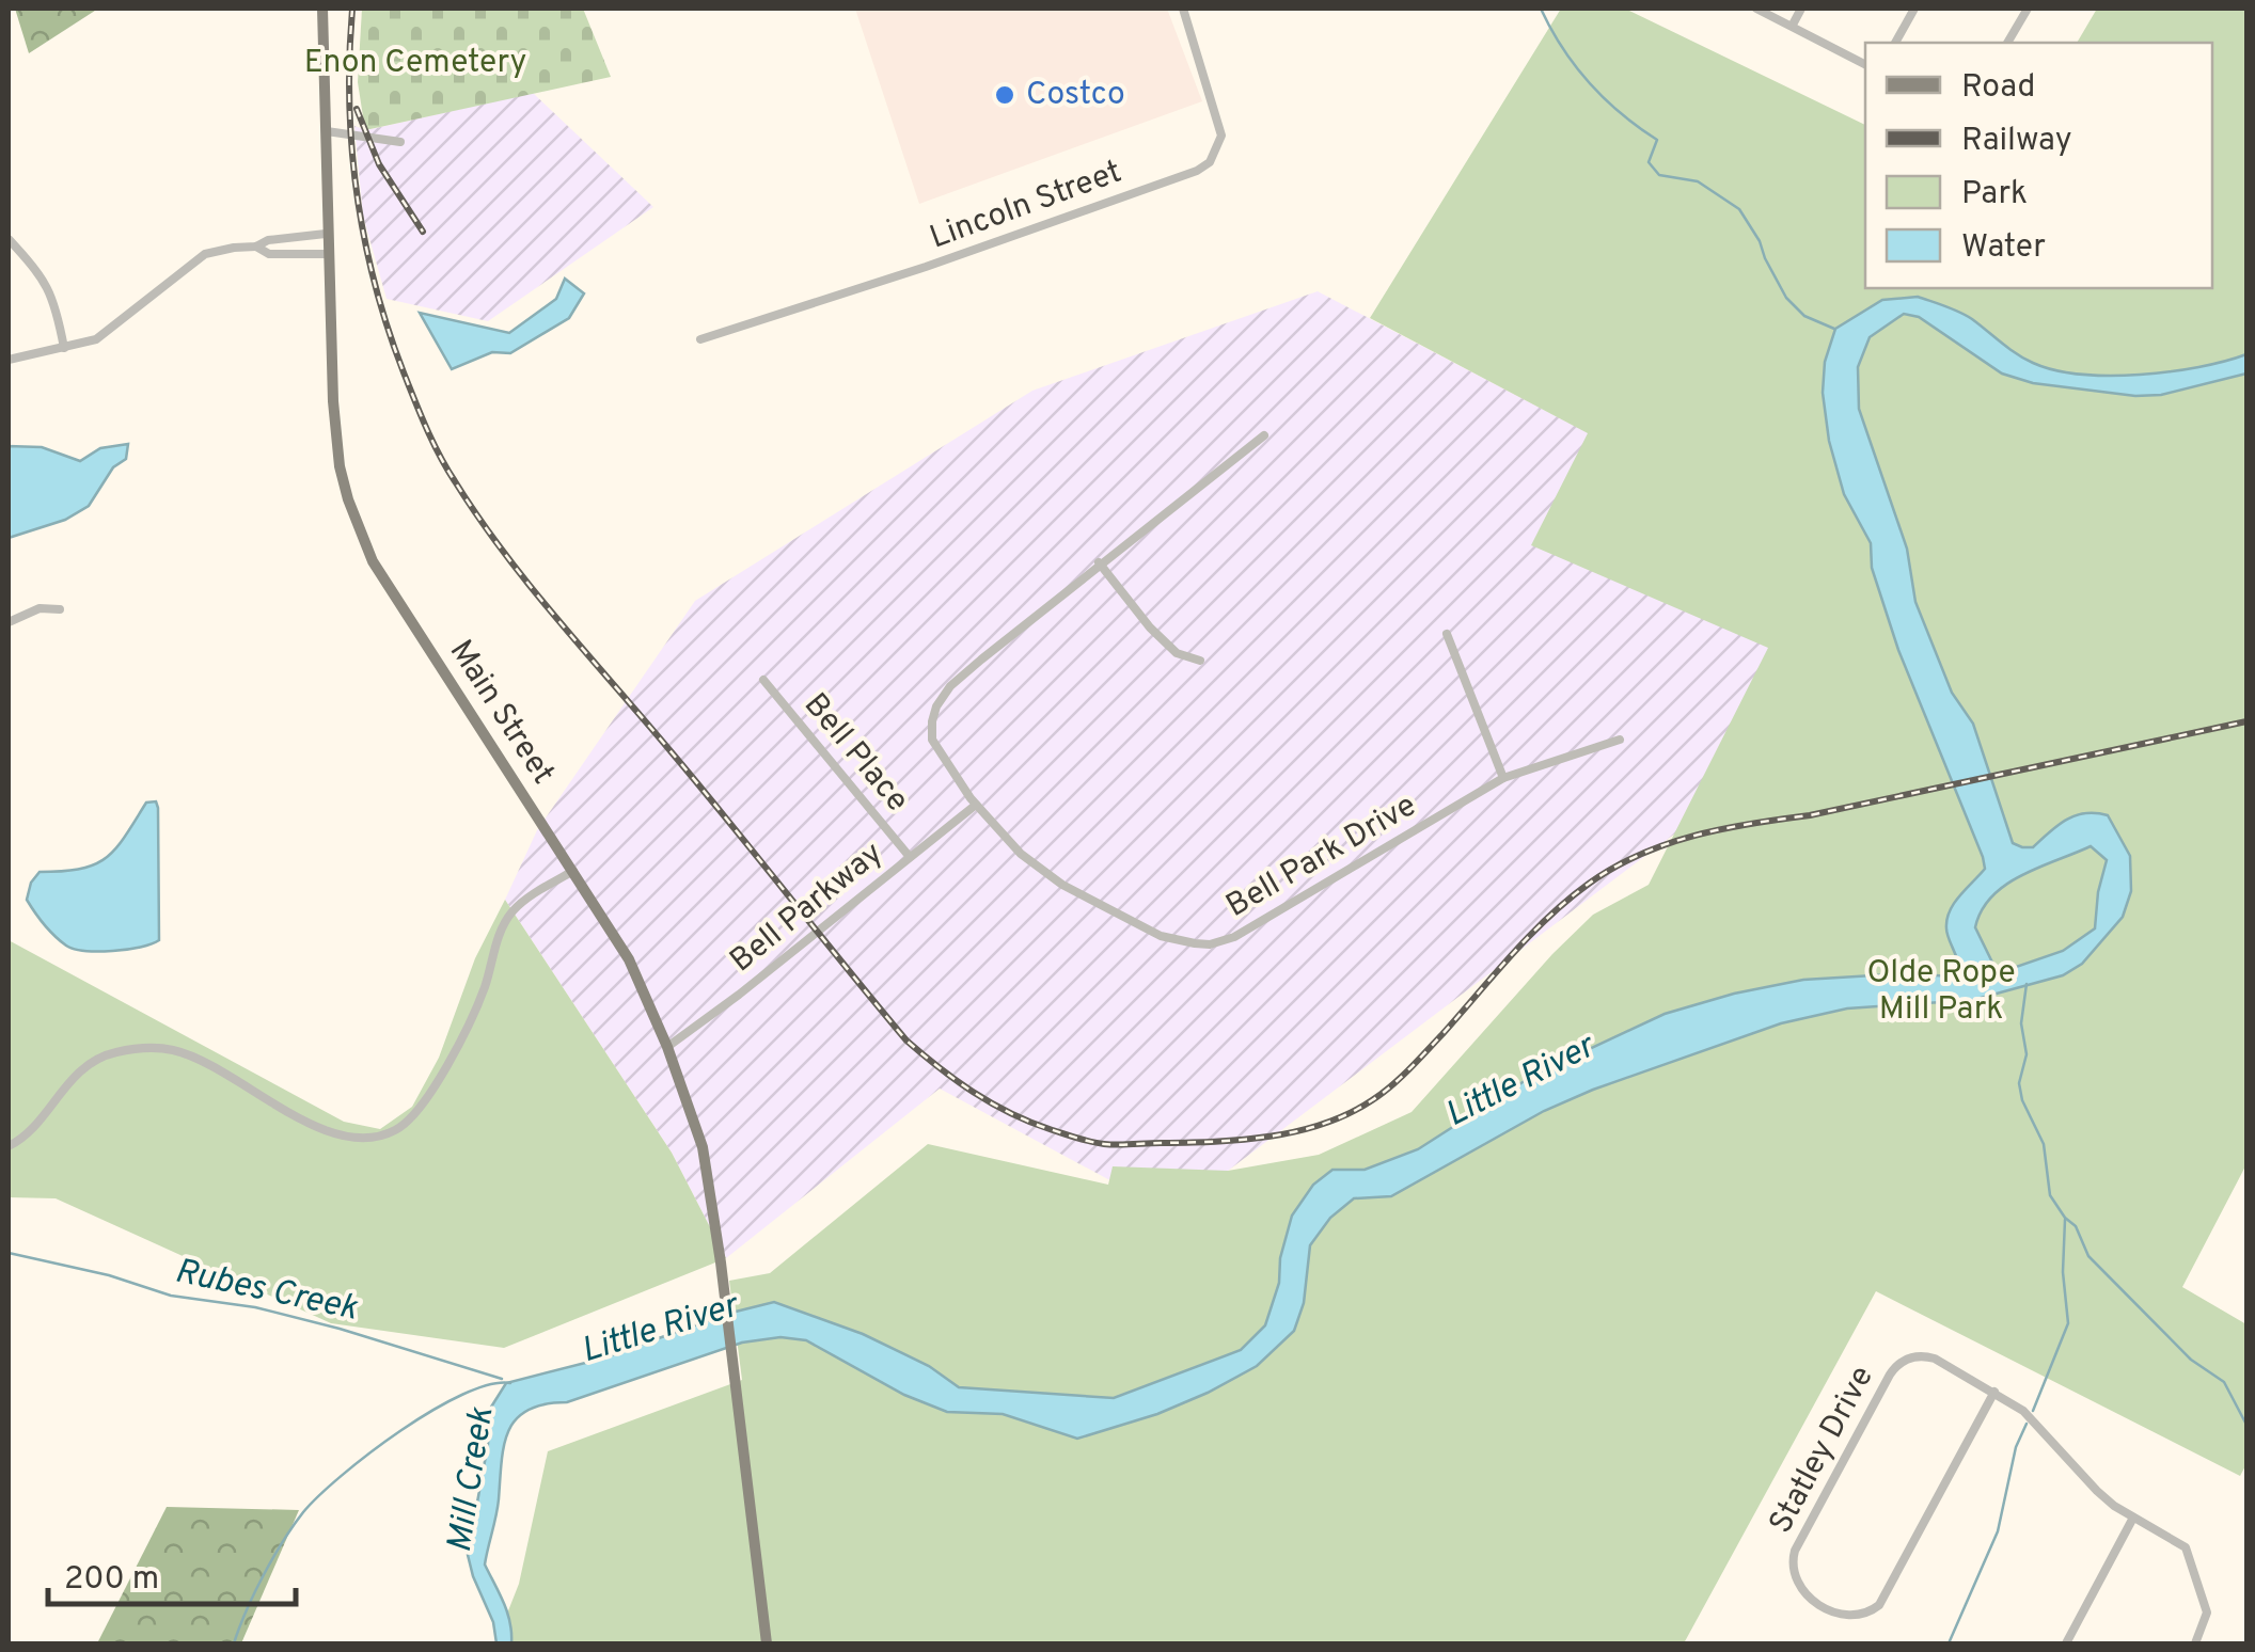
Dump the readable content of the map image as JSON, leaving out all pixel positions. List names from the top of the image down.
{
  "streets": {
    "main road": ["Main Street"],
    "street": [
      "Lincoln Street",
      "Bell Place",
      "Bell Park Drive",
      "Bell Parkway",
      "Statley Drive"
    ]
  },
  "crossings": [
    ["Main Street", "Bell Parkway"],
    ["Bell Place", "Bell Parkway"],
    ["Bell Park Drive", "Bell Parkway"]
  ],
  "water": ["Little River", "Rubes Creek", "Mill Creek"],
  "parks": ["Enon Cemetery", "Olde Rope Mill Park"],
  "places": ["Costco"],
  "legend": [
    "Road",
    "Railway",
    "Park",
    "Water"
  ],
  "scale_bar": "200 m"
}
